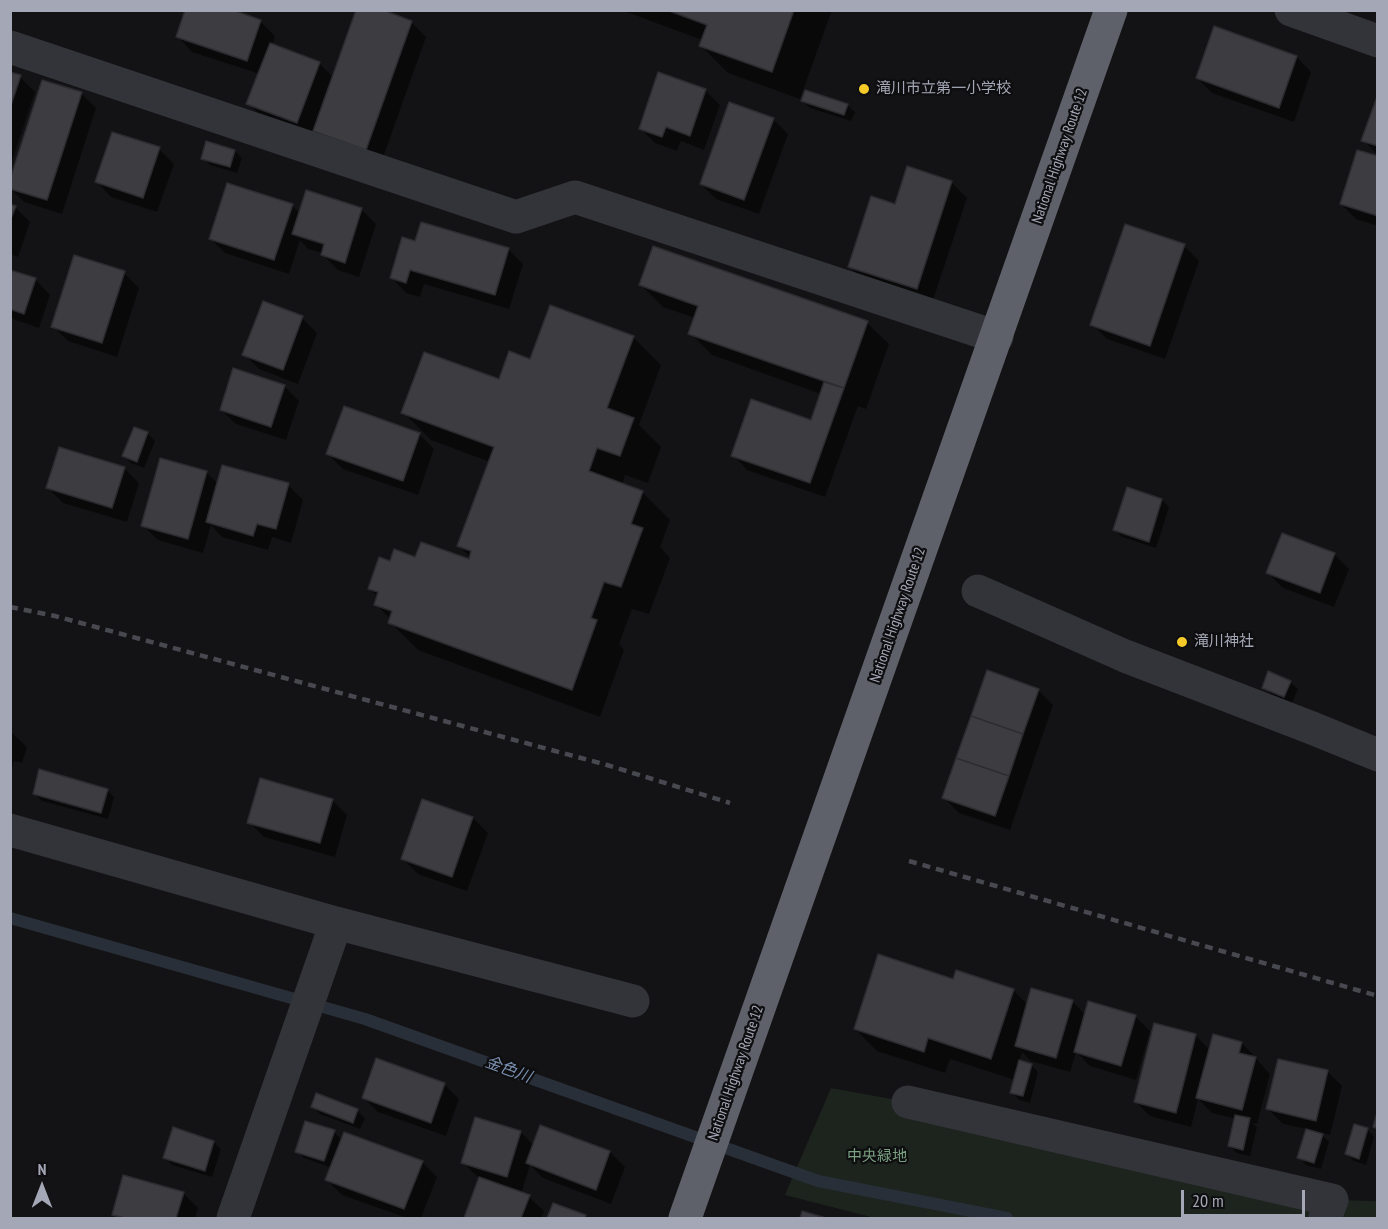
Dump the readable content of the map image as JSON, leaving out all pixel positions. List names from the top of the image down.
{
  "streets": {
    "highway": ["National Highway Route 12"]
  },
  "water": ["金色川"],
  "parks": ["中央緑地"],
  "places": ["滝川市立第一小学校", "滝川神社"],
  "scale_bar": "20 m",
  "north": "top"
}
